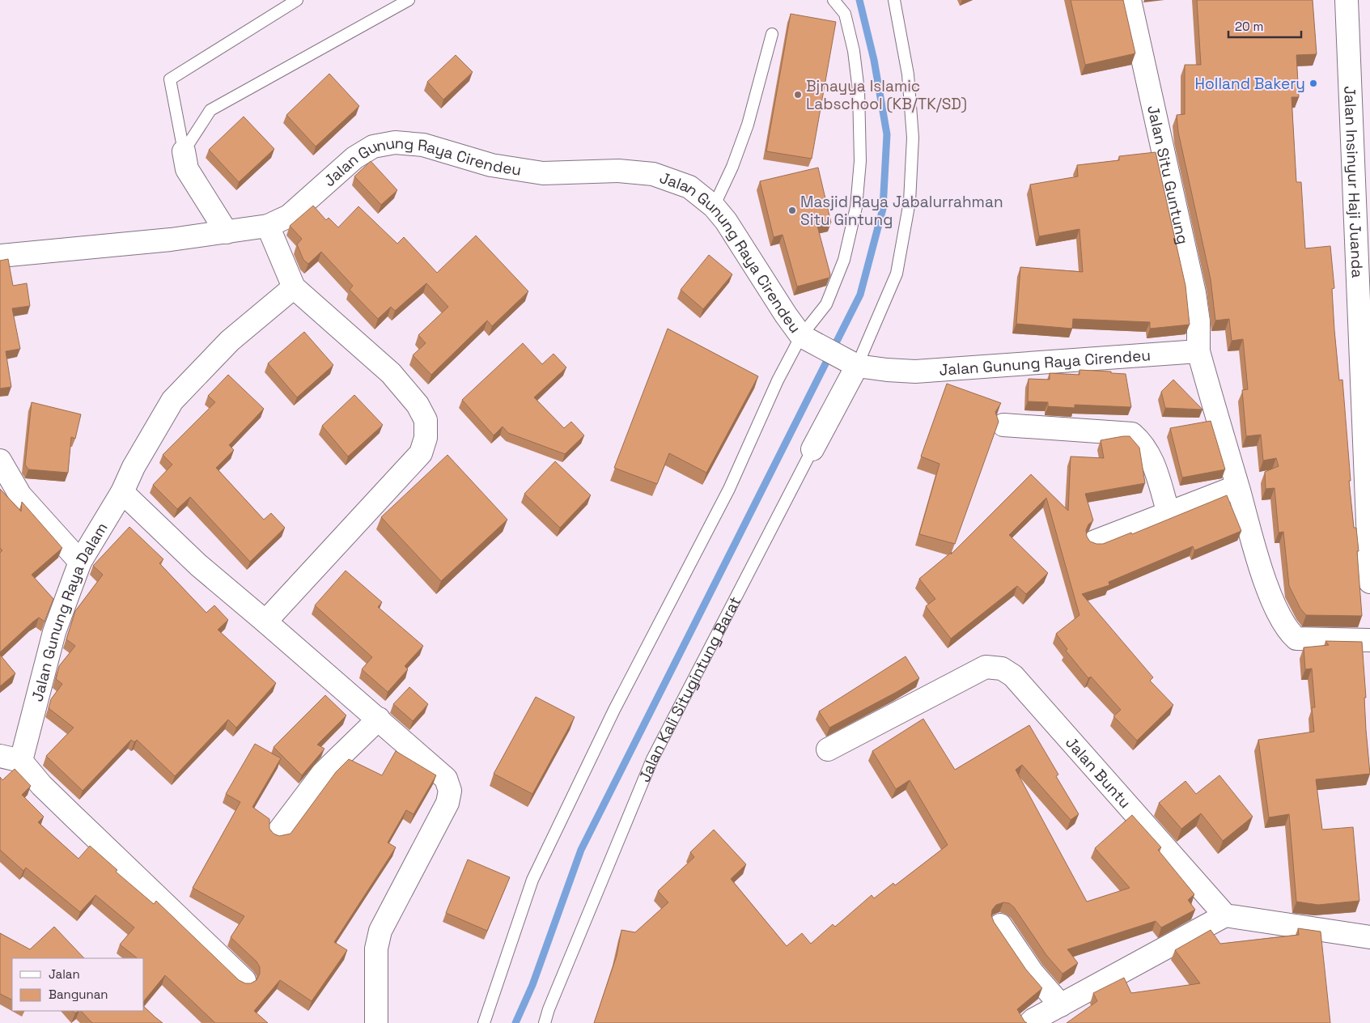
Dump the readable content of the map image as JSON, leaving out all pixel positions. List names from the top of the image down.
{
  "streets": {
    "main road": [
      "Jalan Situ Guntung",
      "Jalan Gunung Raya Cirendeu",
      "Jalan Insinyur Haji Juanda",
      "Jalan Gunung Raya Dalam",
      "Jalan Kali Situgintung Barat",
      "Jalan Buntu"
    ]
  },
  "crossings": [
    ["Jalan Situ Guntung", "Jalan Gunung Raya Cirendeu"],
    ["Jalan Gunung Raya Cirendeu", "Jalan Kali Situgintung Barat"]
  ],
  "places": ["Holland Bakery", "Bjnayya Islamic Labschool (KB/TK/SD)", "Masjid Raya Jabalurrahman Situ Gintung"],
  "legend": ["Jalan", "Bangunan"],
  "scale_bar": "20 m"
}
